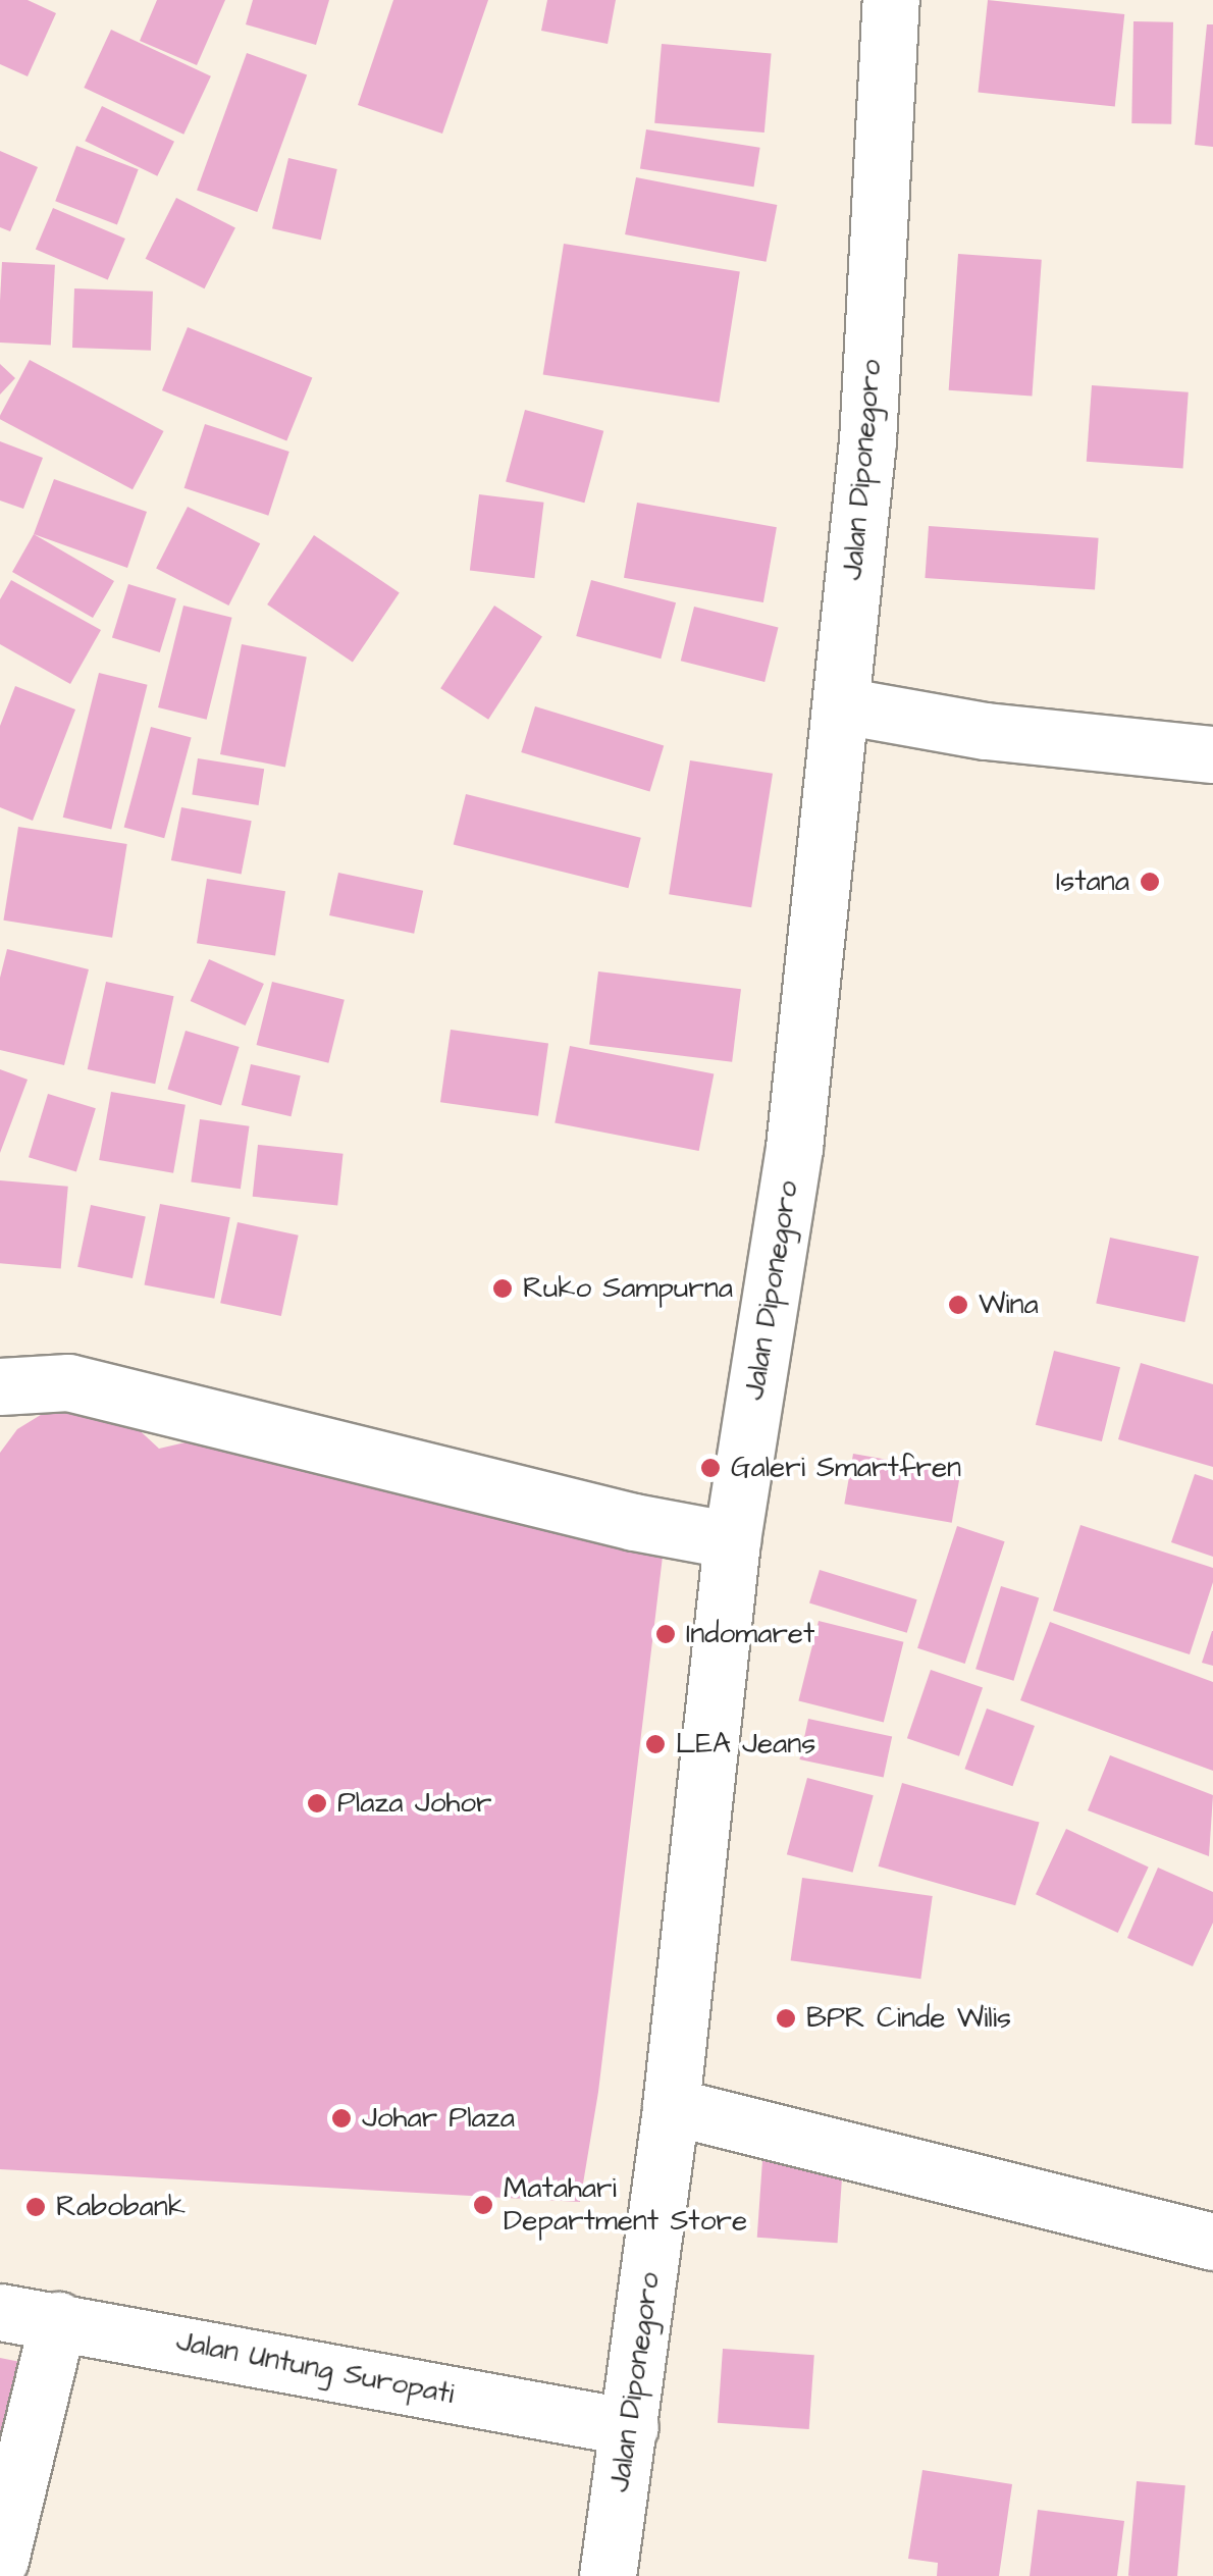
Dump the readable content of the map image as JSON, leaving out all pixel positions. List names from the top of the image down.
{
  "streets": {
    "street": ["Jalan Diponegoro", "Jalan Untung Suropati"]
  },
  "crossings": [
    ["Jalan Diponegoro", "Jalan Untung Suropati"]
  ],
  "places": [
    "Istana",
    "Ruko Sampurna",
    "Wina",
    "Galeri Smartfren",
    "Indomaret",
    "LEA Jeans",
    "Plaza Johor",
    "BPR Cinde Wilis",
    "Johar Plaza",
    "Matahari Department Store",
    "Rabobank"
  ]
}
